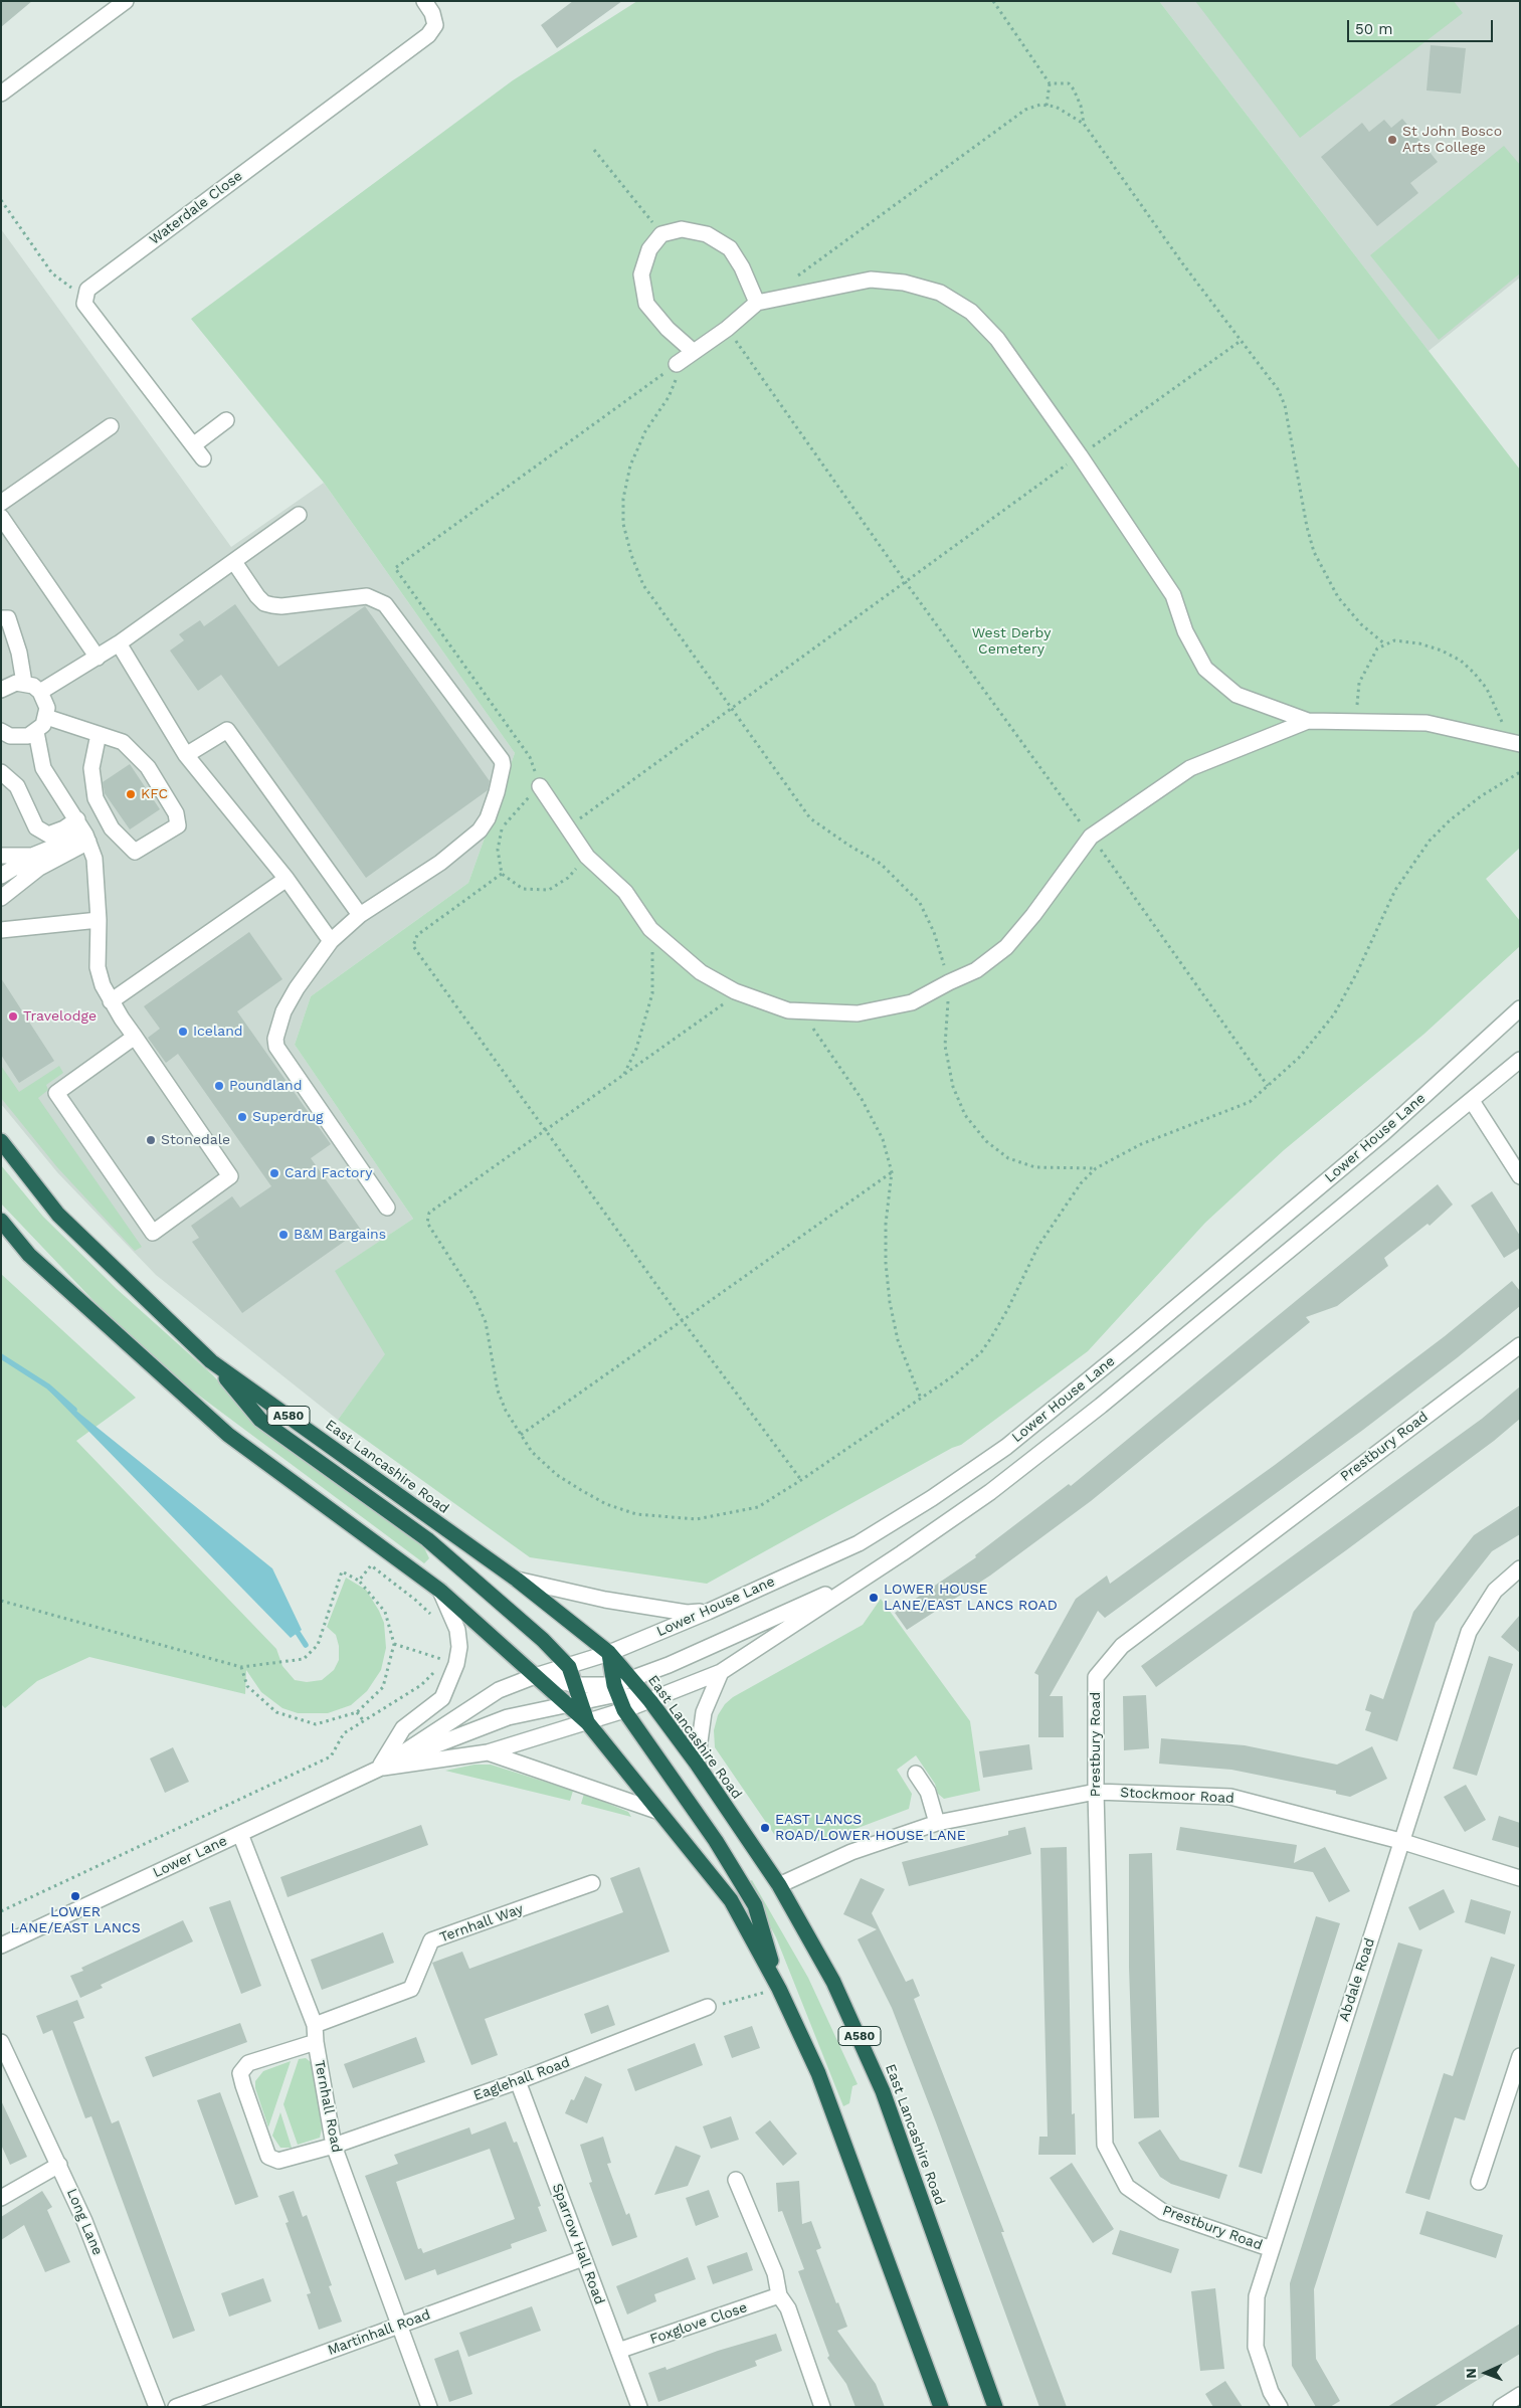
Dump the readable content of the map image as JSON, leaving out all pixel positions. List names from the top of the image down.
{
  "streets": {
    "highway": ["A580", "East Lancashire Road"],
    "street": [
      "Waterdale Close",
      "Lower House Lane",
      "Prestbury Road",
      "Stockmoor Road",
      "Lower Lane",
      "Ternhall Way",
      "Abdale Road",
      "Eaglehall Road",
      "Ternhall Road",
      "Long Lane",
      "Sparrow Hall Road",
      "Foxglove Close",
      "Martinhall Road"
    ]
  },
  "crossings": [
    ["Lower House Lane", "East Lancashire Road"],
    ["Lower House Lane", "Lower Lane"],
    ["Prestbury Road", "Stockmoor Road"],
    ["Prestbury Road", "Abdale Road"],
    ["East Lancashire Road", "Stockmoor Road"],
    ["Stockmoor Road", "Abdale Road"],
    ["Lower Lane", "Ternhall Road"],
    ["Ternhall Way", "Ternhall Road"],
    ["Eaglehall Road", "Ternhall Road"],
    ["Eaglehall Road", "Sparrow Hall Road"],
    ["Ternhall Road", "Martinhall Road"],
    ["Sparrow Hall Road", "Foxglove Close"],
    ["Sparrow Hall Road", "Martinhall Road"]
  ],
  "parks": ["West Derby Cemetery"],
  "places": [
    "St John Bosco Arts College",
    "KFC",
    "Travelodge",
    "Iceland",
    "Poundland",
    "Superdrug",
    "Stonedale",
    "Card Factory",
    "B&M Bargains",
    "LOWER HOUSE LANE/EAST LANCS ROAD",
    "EAST LANCS ROAD/LOWER HOUSE LANE",
    "LOWER LANE/EAST LANCS"
  ],
  "scale_bar": "50 m",
  "north": "left"
}
